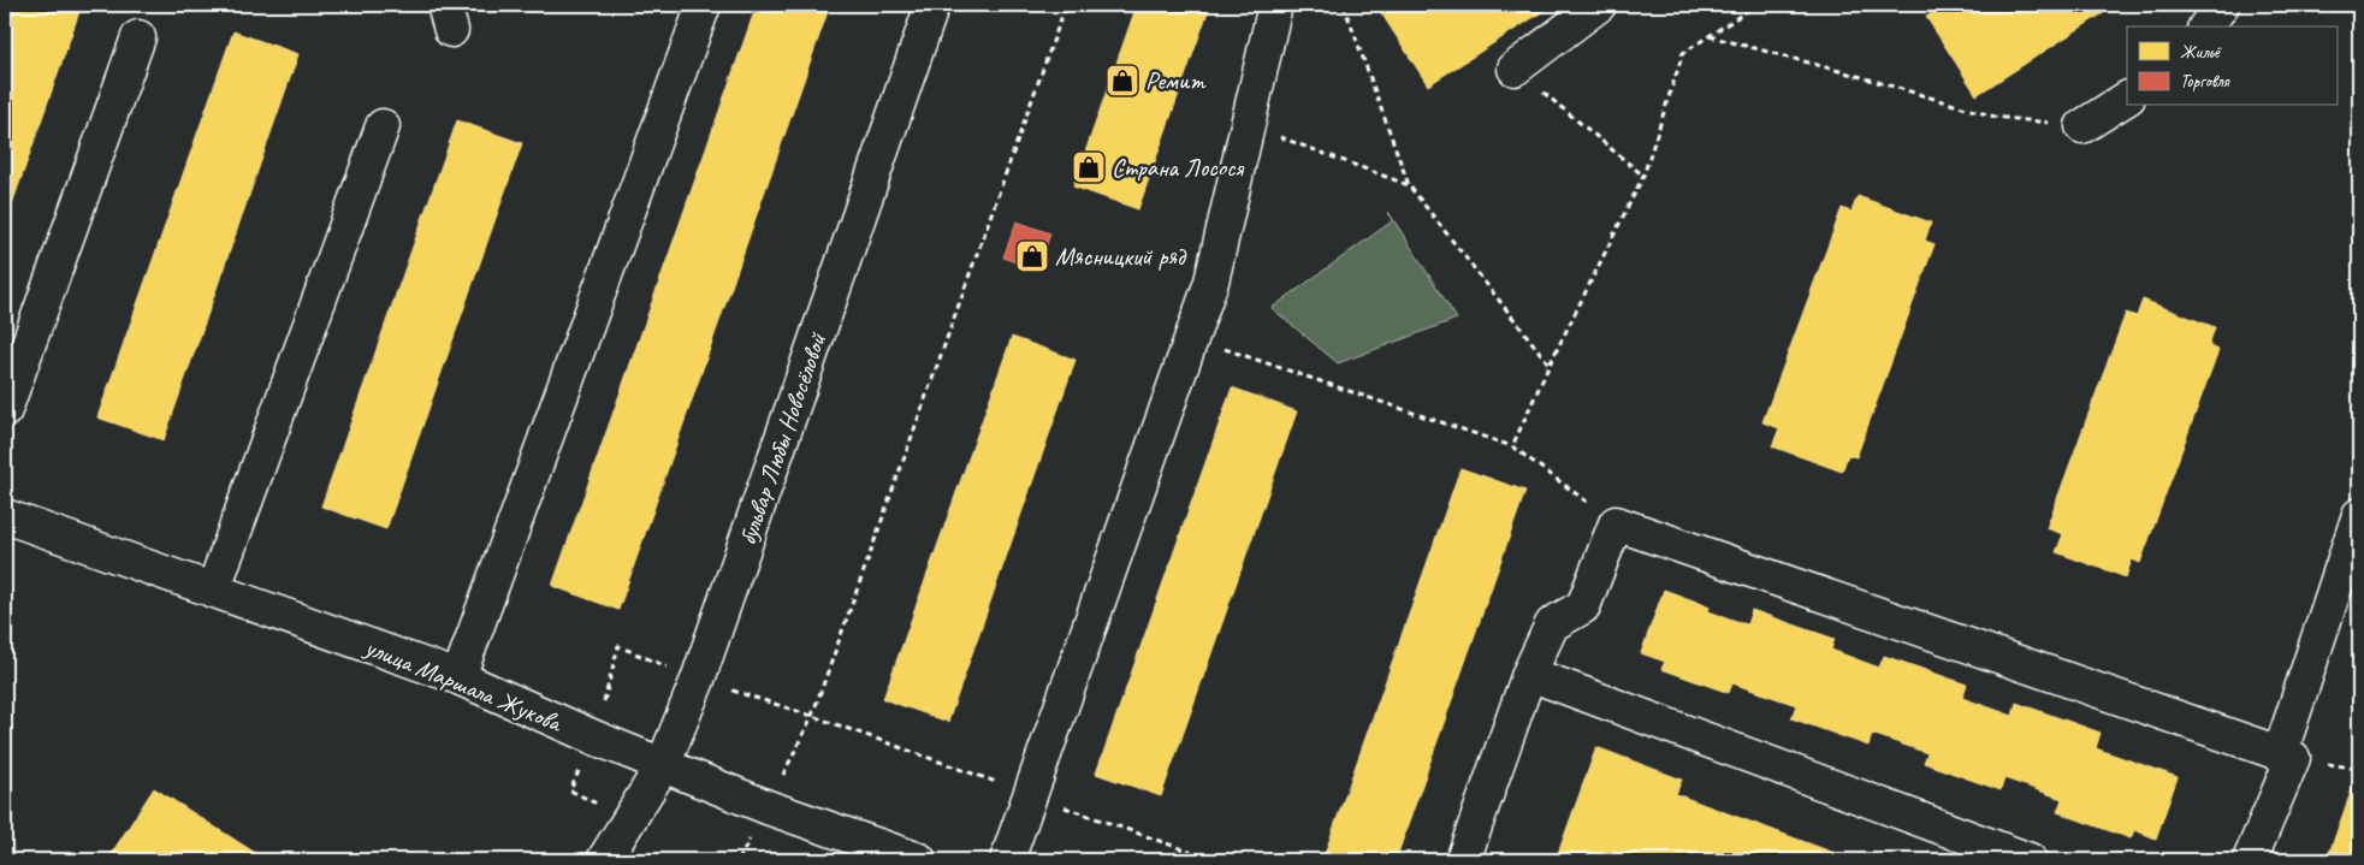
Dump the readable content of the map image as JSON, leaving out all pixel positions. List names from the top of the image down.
{
  "streets": {
    "street": ["бульвар Любы Новосёловой", "улица Маршала Жукова"]
  },
  "crossings": [
    ["бульвар Любы Новосёловой", "улица Маршала Жукова"]
  ],
  "places": {
    "shop": ["Ремит", "Страна Лосося", "Мясницкий ряд"]
  },
  "legend": ["Жильё", "Торговля"]
}
